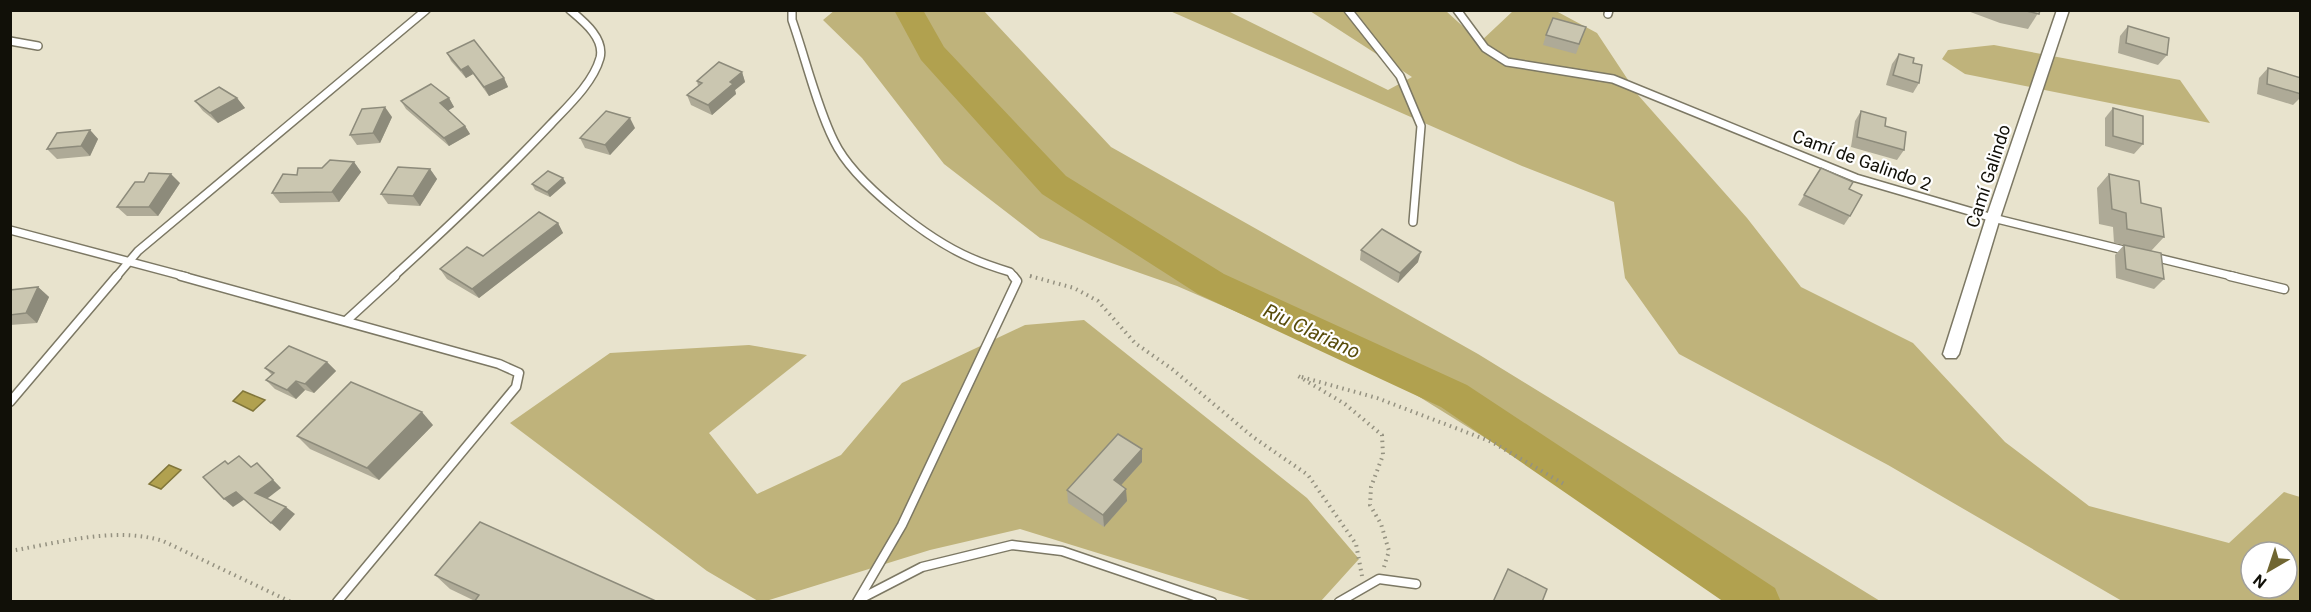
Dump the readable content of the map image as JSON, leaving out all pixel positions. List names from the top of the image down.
{
  "streets": {
    "street": ["Camí Galindo"],
    "lane": ["Camí de Galindo 2"]
  },
  "crossings": [
    ["Camí de Galindo 2", "Camí Galindo"]
  ],
  "water": ["Riu Clariano"],
  "north": "bottom left"
}
